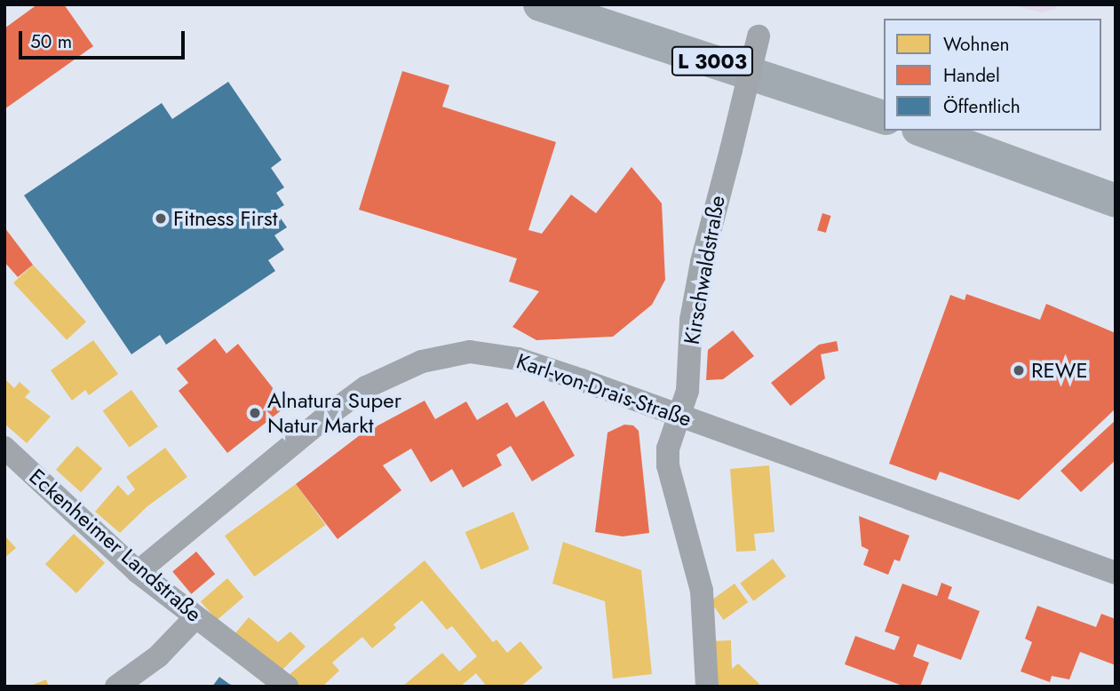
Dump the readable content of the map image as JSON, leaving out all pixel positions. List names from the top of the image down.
{
  "streets": {
    "main road": ["L 3003"],
    "street": ["Kirschwaldstraße", "Karl-von-Drais-Straße", "Eckenheimer Landstraße"]
  },
  "crossings": [
    ["Kirschwaldstraße", "Karl-von-Drais-Straße"],
    ["Karl-von-Drais-Straße", "Eckenheimer Landstraße"]
  ],
  "places": ["Fitness First", "REWE", "Alnatura Super Natur Markt"],
  "legend": ["Wohnen", "Handel", "Öffentlich"],
  "scale_bar": "50 m"
}
